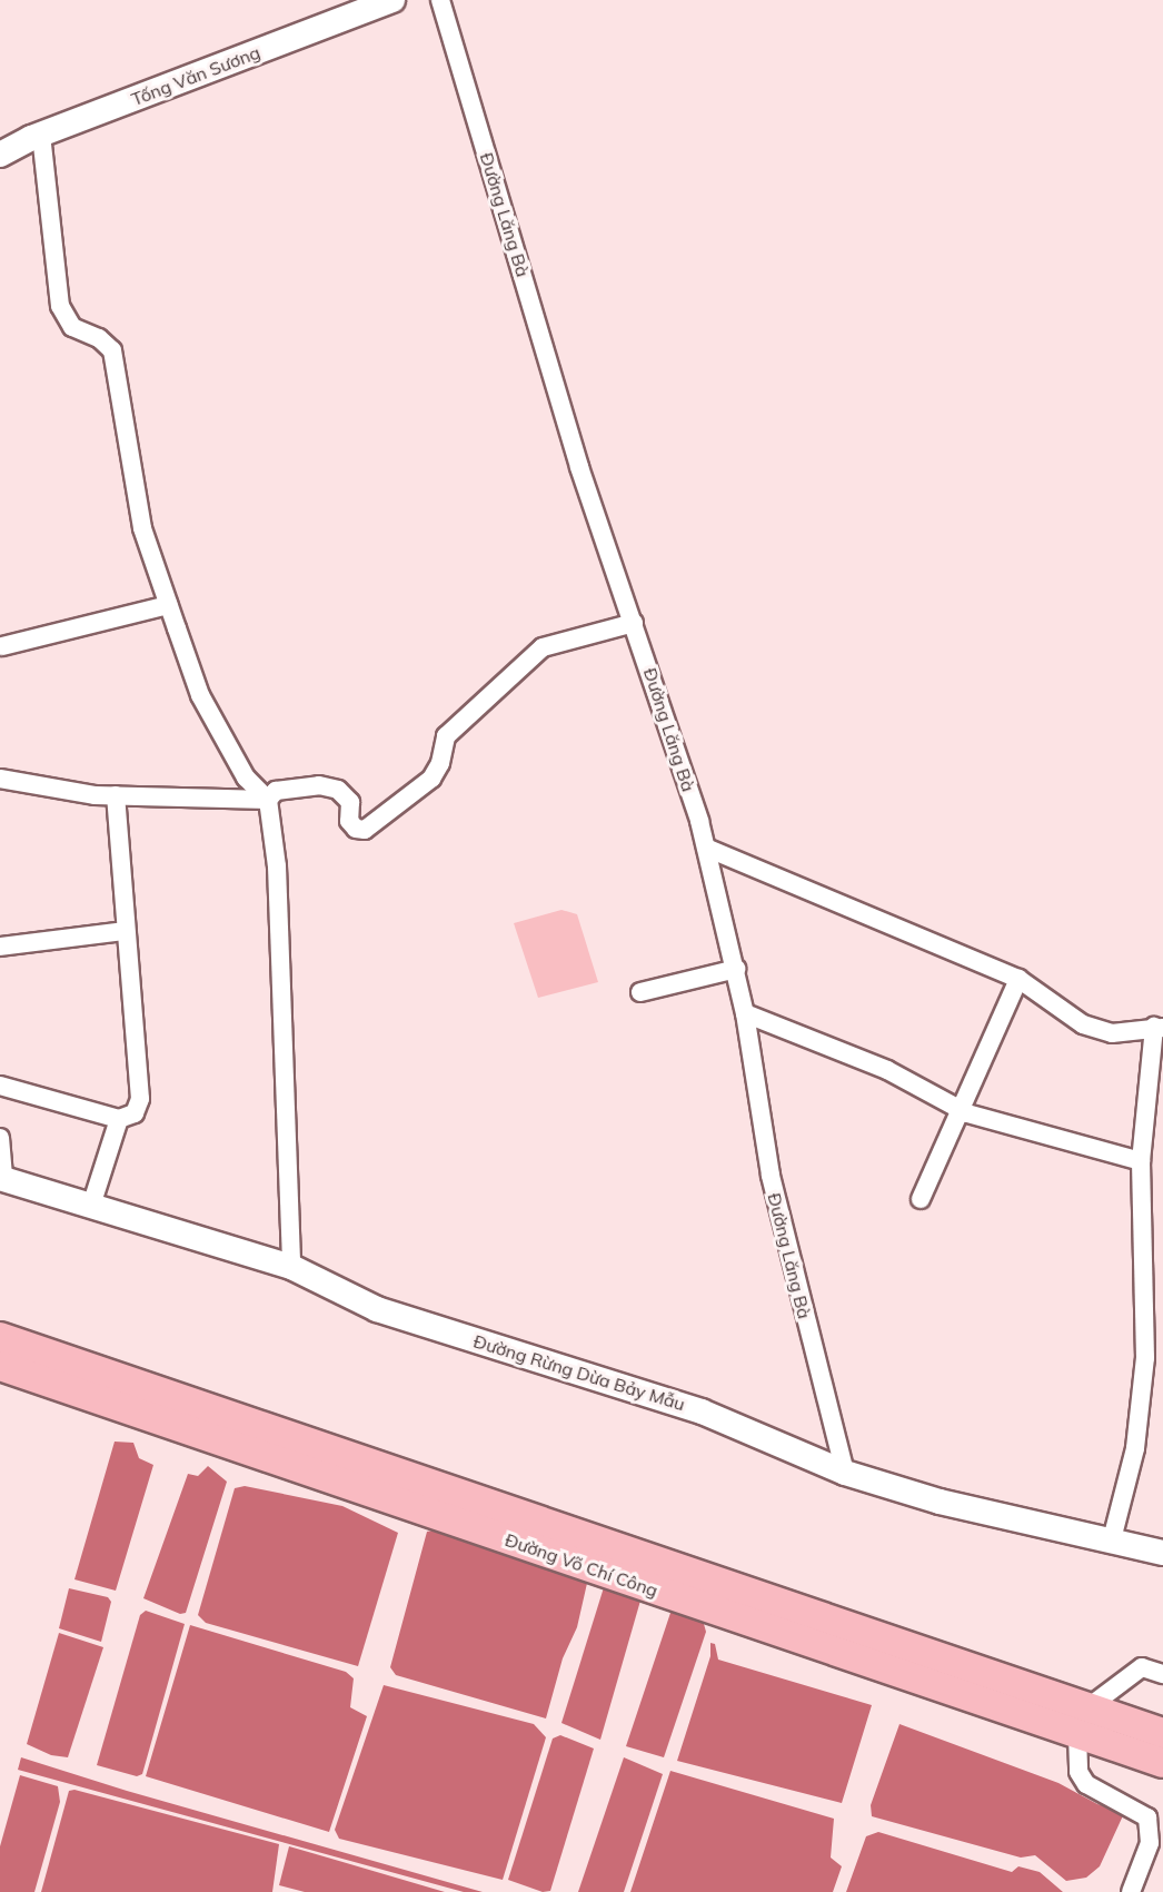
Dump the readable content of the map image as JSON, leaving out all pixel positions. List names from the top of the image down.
{
  "streets": {
    "main road": ["Đường Võ Chí Công"],
    "street": ["Tống Văn Sương", "Đường Lăng Bà", "Đường Rừng Dừa Bảy Mẫu"]
  },
  "crossings": [
    ["Đường Lăng Bà", "Đường Rừng Dừa Bảy Mẫu"]
  ]
}
